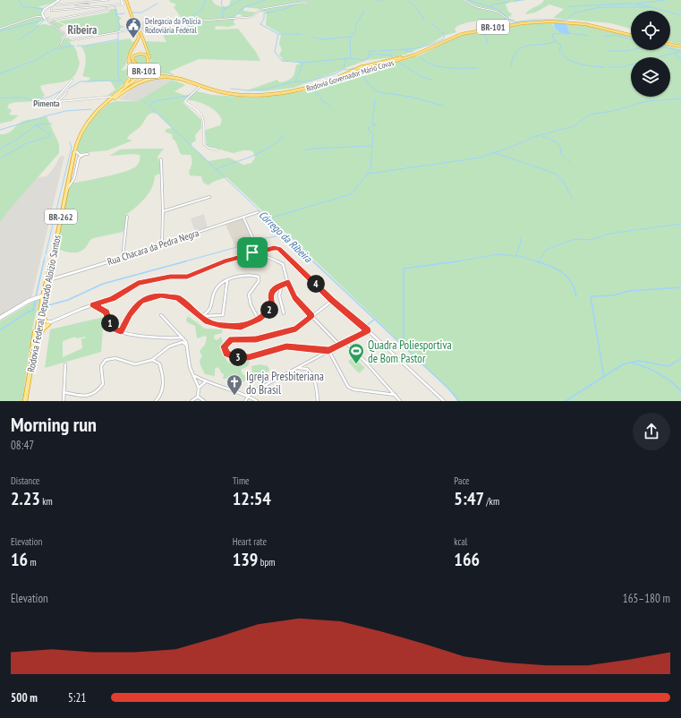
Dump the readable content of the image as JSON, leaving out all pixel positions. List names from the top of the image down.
{
  "streets": {
    "highway": [
      "BR-101",
      "Rodovia Governador Mário Covas",
      "BR-262",
      "Rodovia Federal Deputado Aloízio Santos"
    ],
    "street": ["Rua Chacara da Pedra Negra"]
  },
  "crossings": [
    ["BR-101", "Rodovia Governador Mário Covas"],
    ["BR-101", "BR-262"],
    ["Rodovia Governador Mário Covas", "BR-262"],
    ["BR-262", "Rodovia Federal Deputado Aloízio Santos"],
    ["Rua Chacara da Pedra Negra", "Rodovia Federal Deputado Aloízio Santos"]
  ],
  "districts": ["Ribeira", "Pimenta"],
  "water": ["Córrego da Ribeira"],
  "places": {
    "public building": ["Delegacia da Polícia Rodoviária Federal"],
    "sports": ["Quadra Poliesportiva de Bom Pastor"],
    "church": ["Igreja Presbiteriana do Brasil"]
  },
  "page": {
    "pins": [
      "4",
      "2",
      "1",
      "3"
    ],
    "heading": ["Morning run", "08:47"],
    "stats": [
      ["Distance", "2.23 km"],
      ["Time", "12:54"],
      ["Pace", "5:47 /km"],
      ["Elevation", "16 m"],
      ["Heart rate", "139 bpm"],
      ["kcal", "166"]
    ],
    "chart": ["Elevation", "165–180 m"],
    "list": [
      {
        "name": "500 m",
        "note": "5:21"
      }
    ]
  }
}
